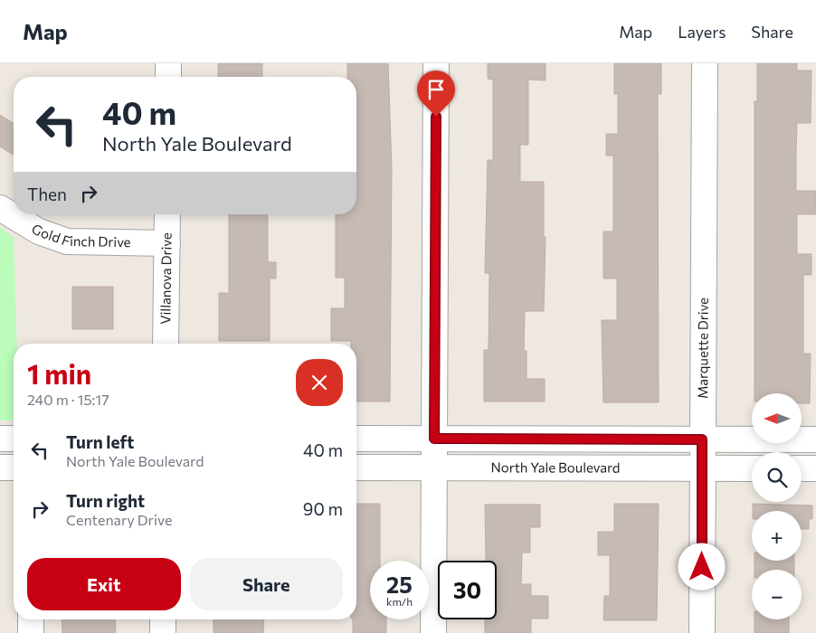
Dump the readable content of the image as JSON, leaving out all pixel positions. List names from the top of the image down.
{
  "streets": {
    "street": [
      "Gold Finch Drive",
      "Villanova Drive",
      "Marquette Drive",
      "North Yale Boulevard"
    ]
  },
  "crossings": [
    ["Gold Finch Drive", "Villanova Drive"],
    ["Marquette Drive", "North Yale Boulevard"]
  ],
  "north": "left",
  "page": {
    "header": "Map",
    "nav": ["Map", "Layers", "Share"],
    "turn": ["40 m", "North Yale Boulevard"],
    "then": "Then",
    "heading": ["1 min", "240 m · 15:17"],
    "map_buttons": ["+", "−"],
    "list": [
      {
        "name": "Turn left",
        "note": "North Yale Boulevard",
        "value": "40 m"
      },
      {
        "name": "Turn right",
        "note": "Centenary Drive",
        "value": "90 m"
      }
    ],
    "buttons": ["Exit", "Share"],
    "speed": "25 km/h",
    "limit": "30"
  }
}
